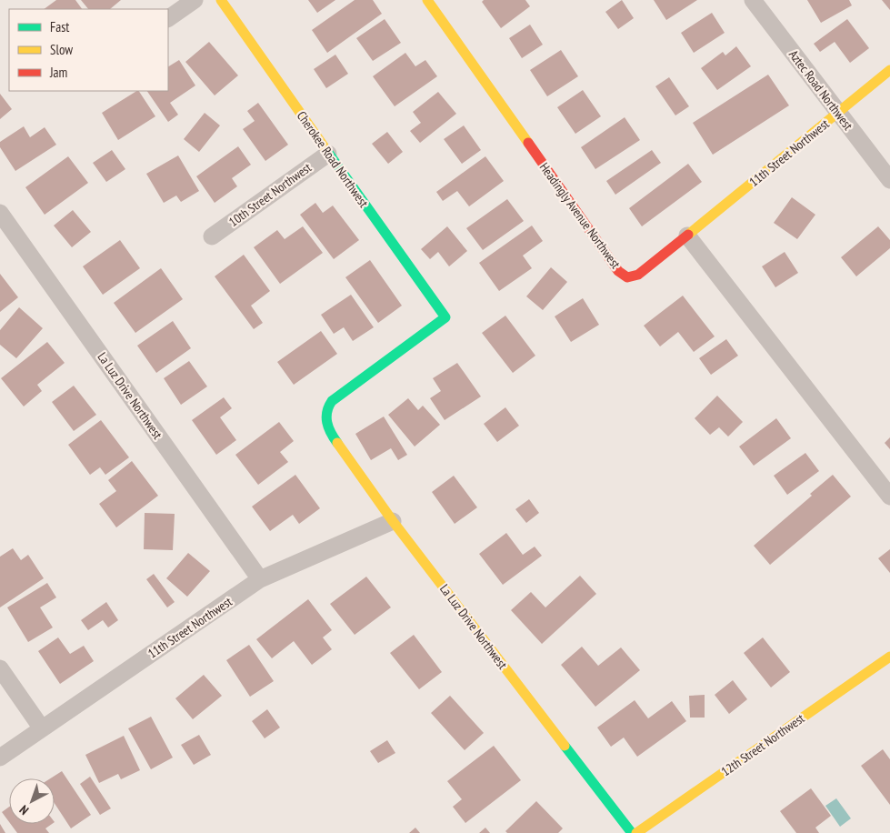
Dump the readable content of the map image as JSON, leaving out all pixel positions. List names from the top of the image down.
{
  "streets": {
    "street": [
      "Aztec Road Northwest",
      "11th Street Northwest",
      "Cherokee Road Northwest",
      "10th Street Northwest",
      "Headingly Avenue Northwest",
      "La Luz Drive Northwest",
      "12th Street Northwest"
    ]
  },
  "crossings": [
    ["Aztec Road Northwest", "11th Street Northwest"],
    ["11th Street Northwest", "Headingly Avenue Northwest"],
    ["11th Street Northwest", "La Luz Drive Northwest"],
    ["Cherokee Road Northwest", "10th Street Northwest"],
    ["Cherokee Road Northwest", "La Luz Drive Northwest"]
  ],
  "legend": ["Fast", "Slow", "Jam"],
  "north": "bottom left"
}
